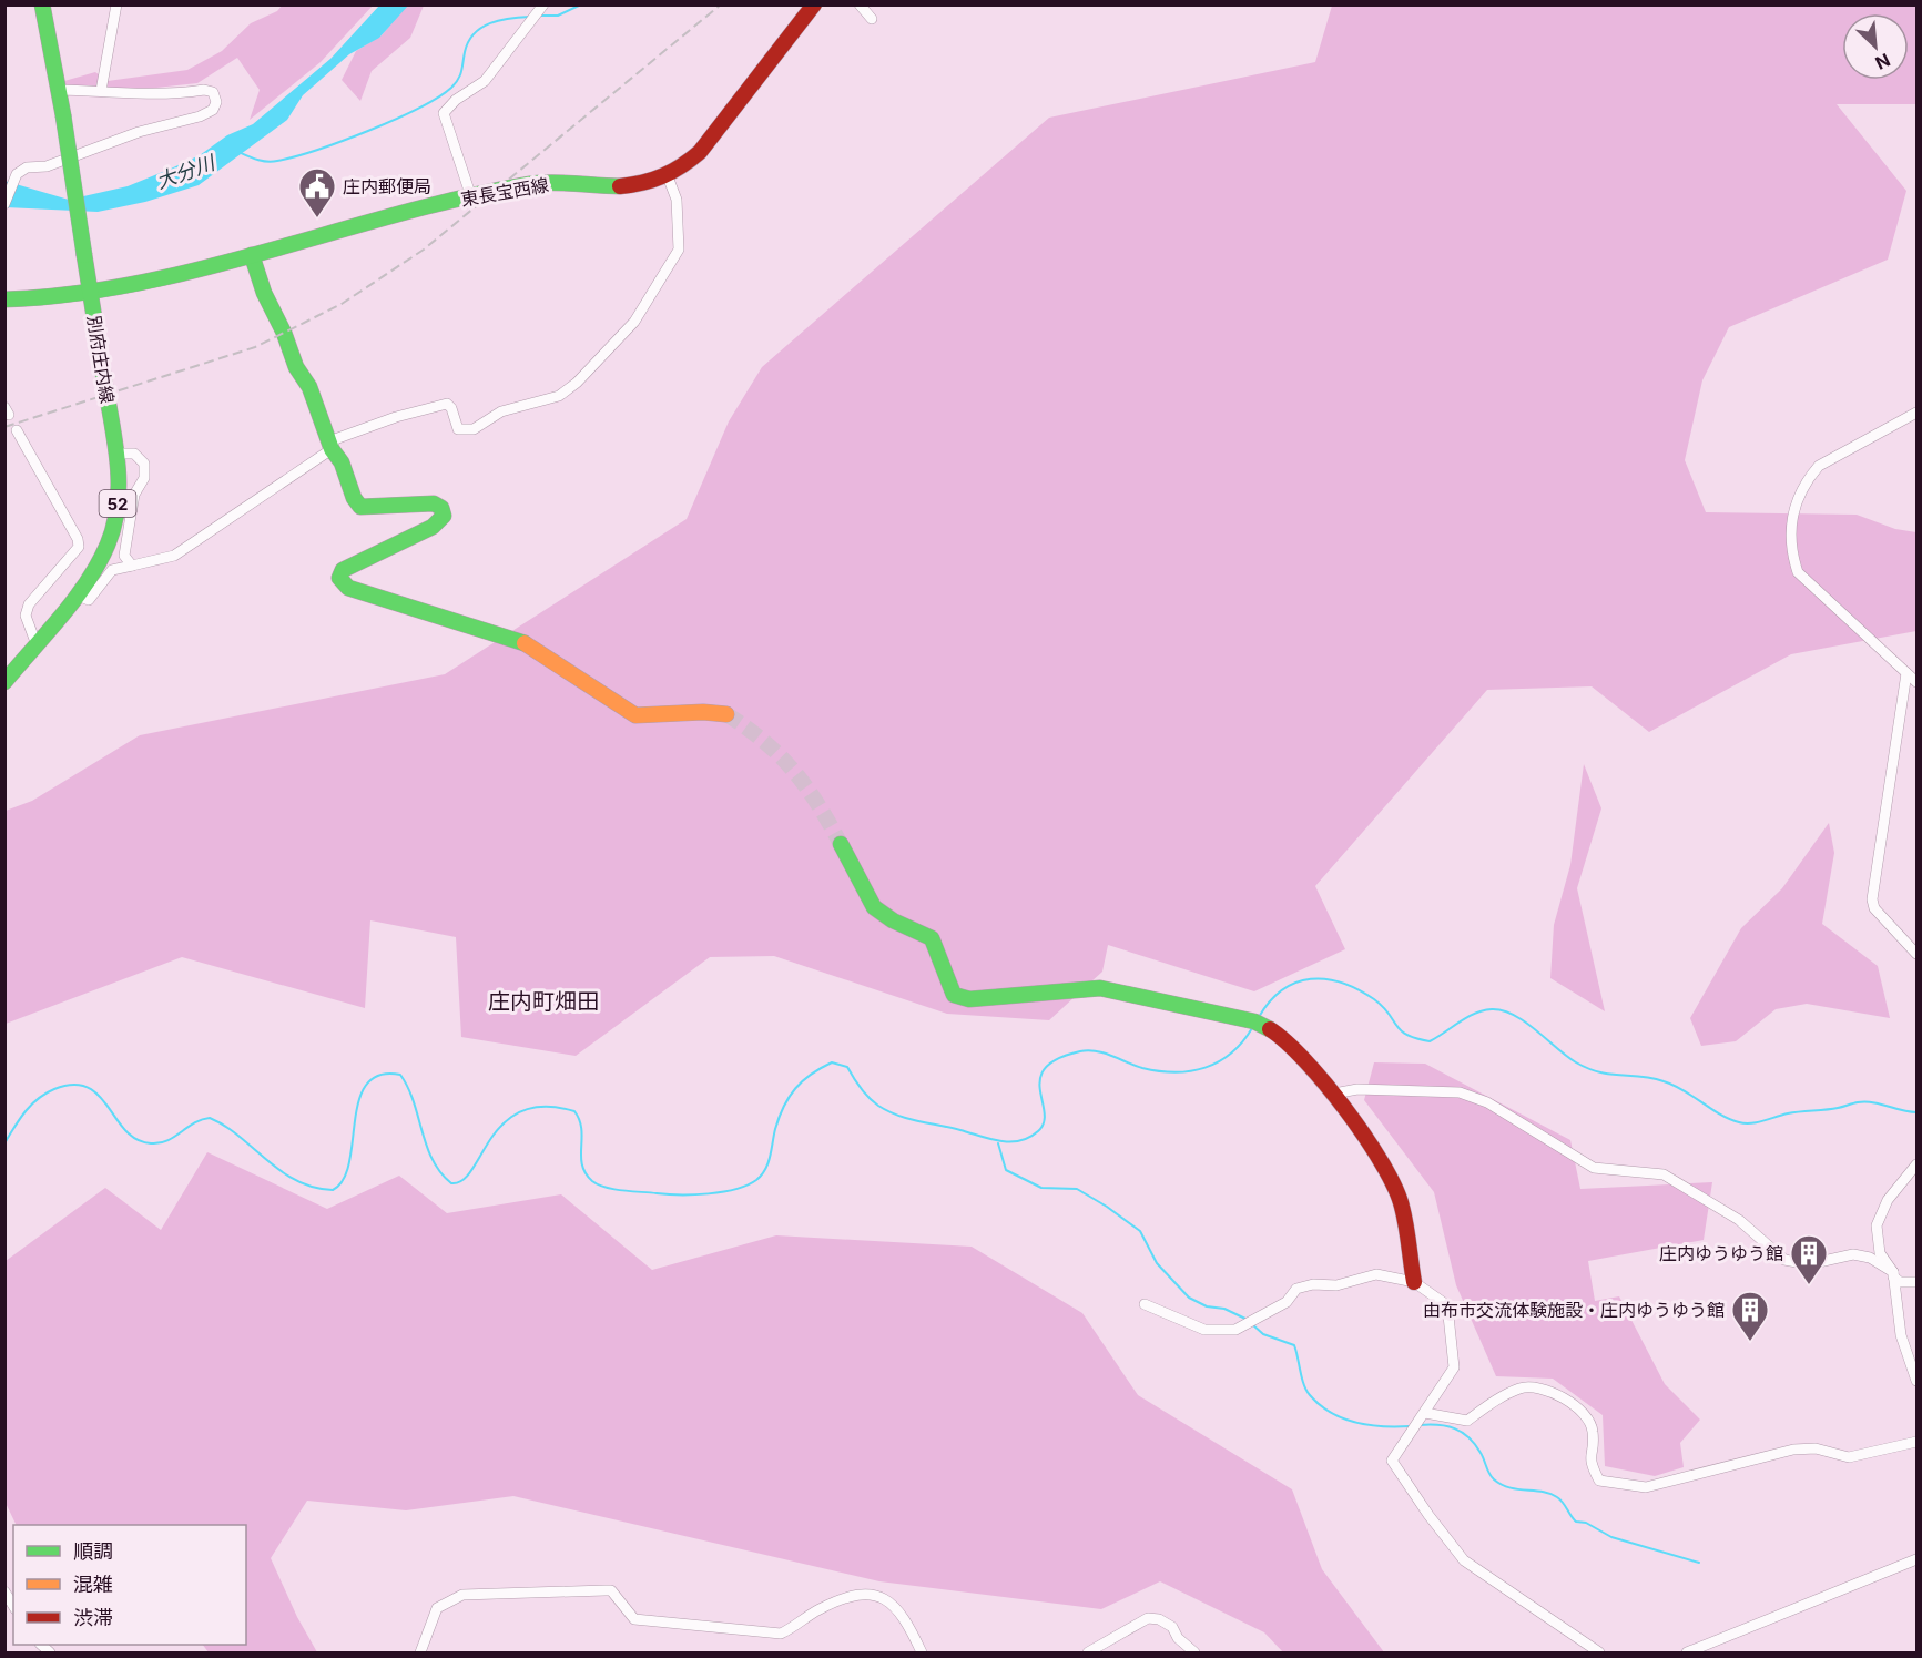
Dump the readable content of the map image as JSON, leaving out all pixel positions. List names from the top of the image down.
{
  "streets": {
    "street": ["東長宝西線", "別府庄内線", "52"]
  },
  "crossings": [
    ["東長宝西線", "別府庄内線"]
  ],
  "districts": ["庄内町畑田"],
  "water": ["大分川"],
  "places": {
    "public building": ["庄内郵便局"],
    "building": ["庄内ゆうゆう館", "由布市交流体験施設・庄内ゆうゆう館"]
  },
  "legend": ["順調", "混雑", "渋滞"],
  "north": "bottom right"
}
